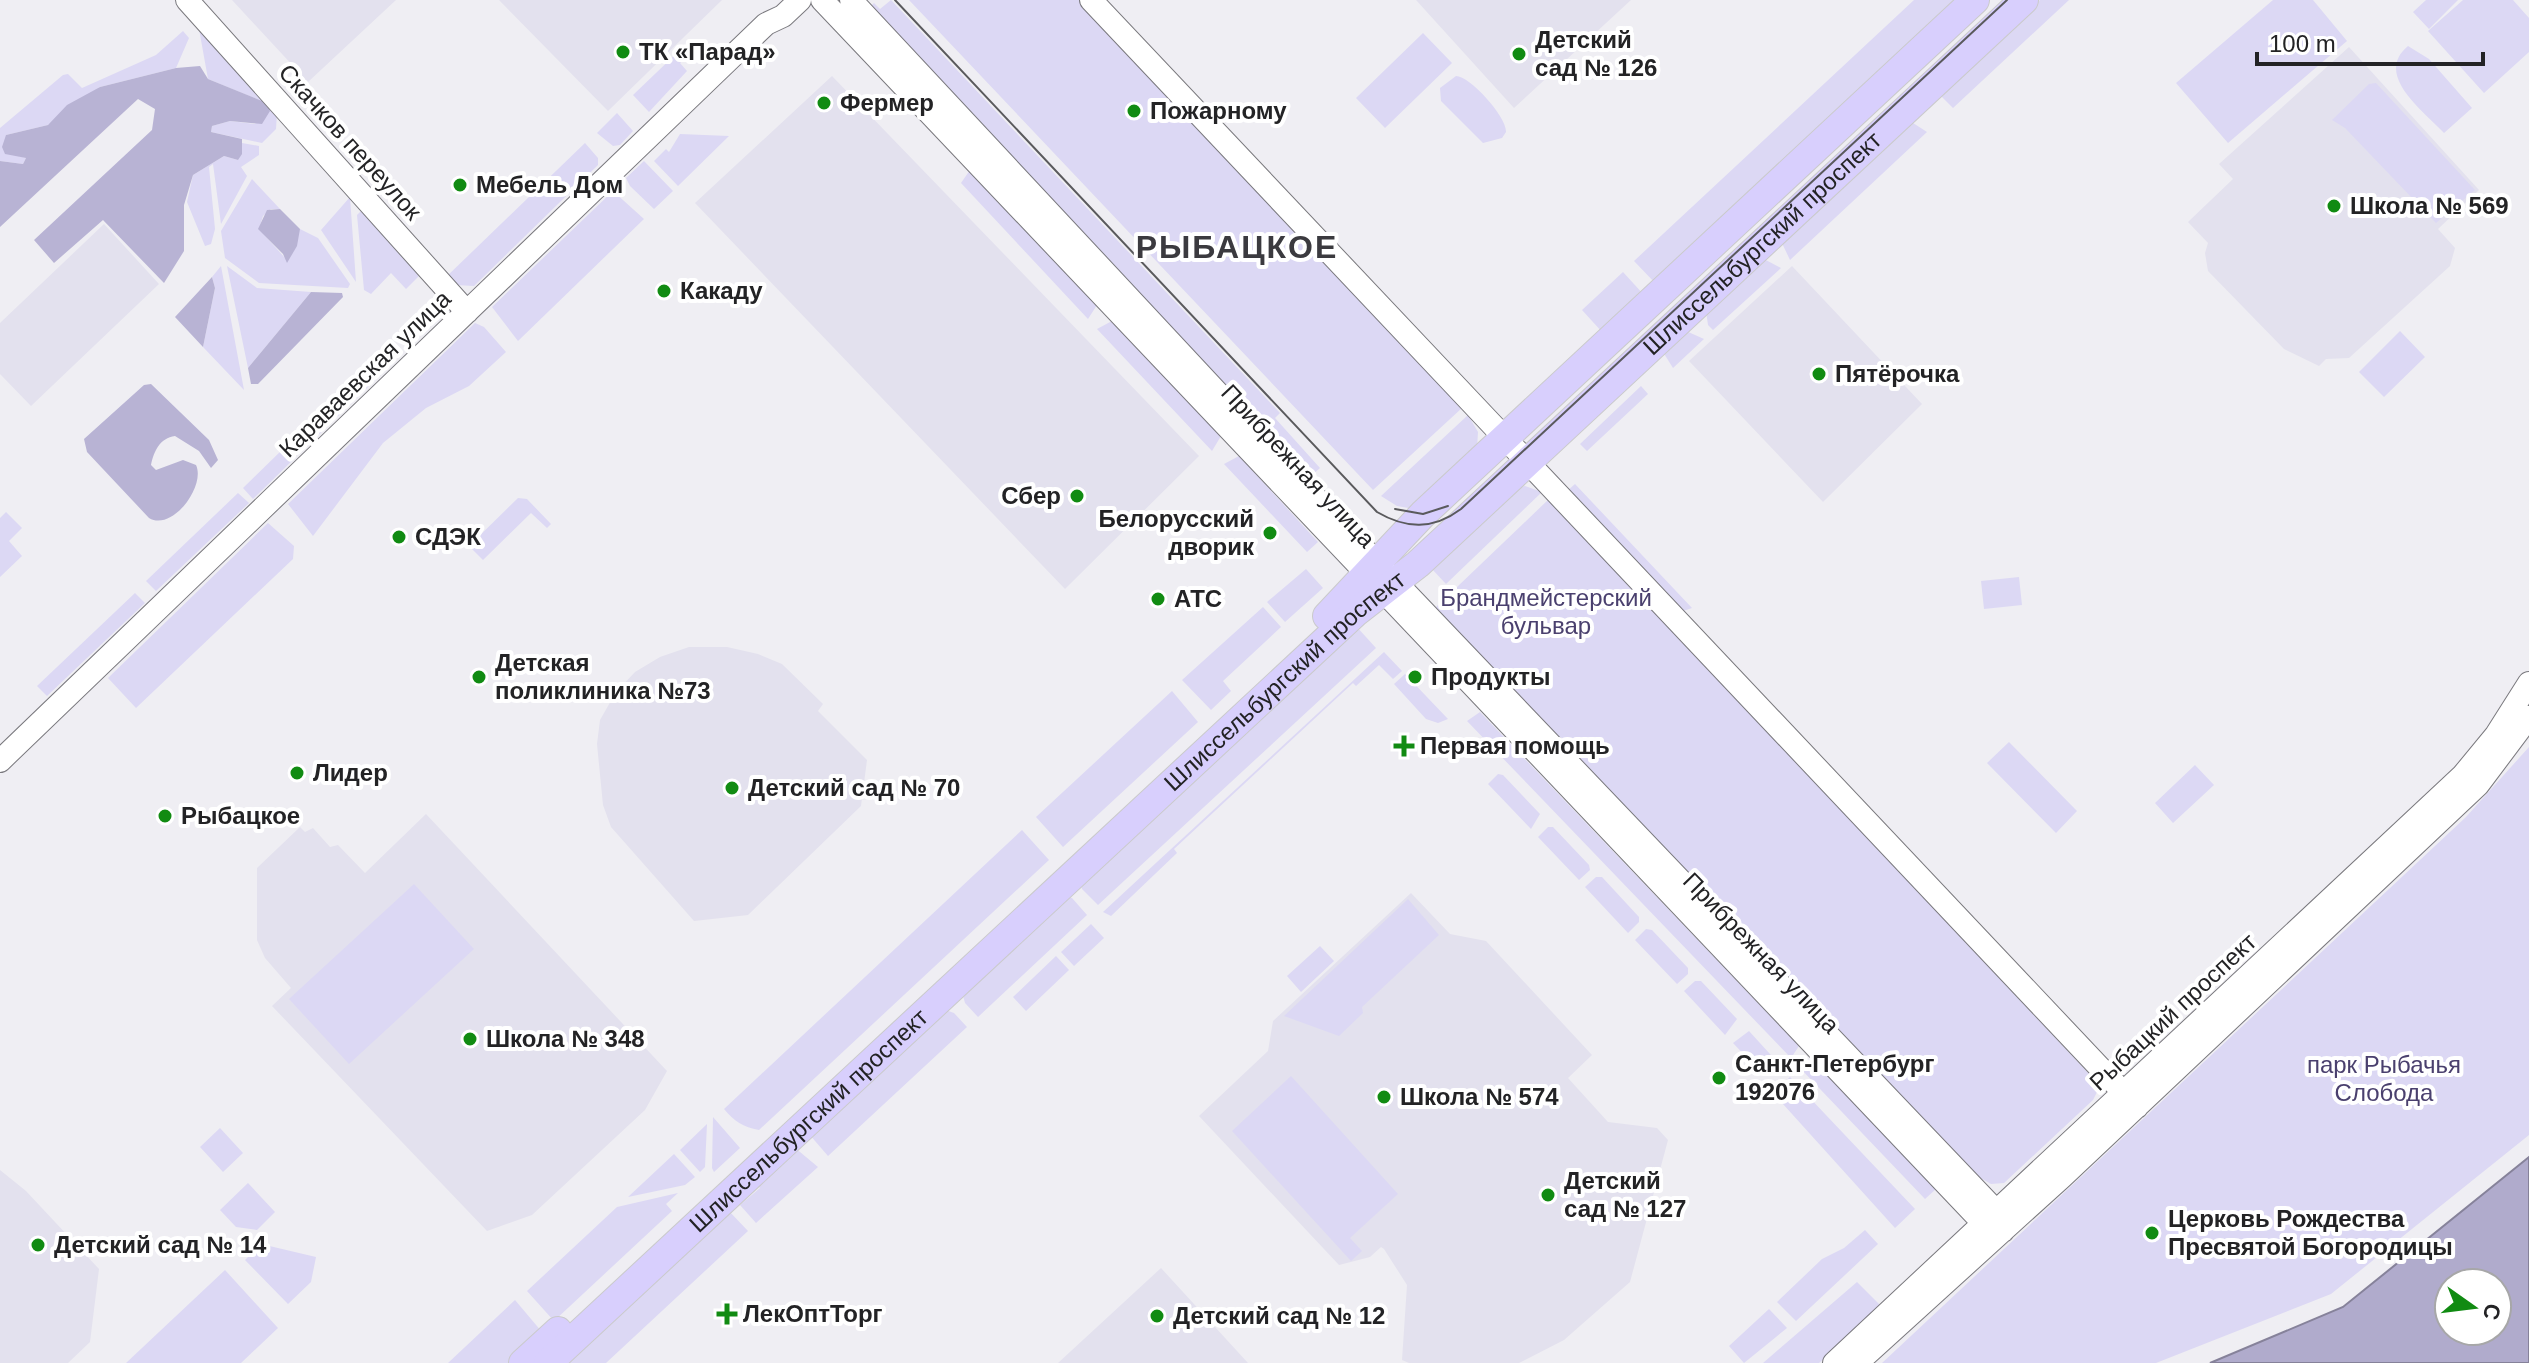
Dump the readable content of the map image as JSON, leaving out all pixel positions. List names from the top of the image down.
{
  "streets": {
    "main road": ["Шлиссельбургский проспект"],
    "street": [
      "Скачков переулок",
      "Караваевская улица",
      "Прибрежная улица",
      "Рыбацкий проспект"
    ]
  },
  "crossings": [
    ["Скачков переулок", "Караваевская улица"],
    ["Шлиссельбургский проспект", "Прибрежная улица"],
    ["Прибрежная улица", "Рыбацкий проспект"]
  ],
  "districts": ["РЫБАЦКОЕ"],
  "parks": ["Брандмейстерский бульвар", "парк Рыбачья Слобода"],
  "places": {
    "other": [
      "ТК «Парад»",
      "Детский сад № 126",
      "Фермер",
      "Пожарному",
      "Мебель Дом",
      "Школа № 569",
      "Какаду",
      "Пятёрочка",
      "Сбер",
      "Белорусский дворик",
      "СДЭК",
      "АТС",
      "Детская поликлиника №73",
      "Продукты",
      "Лидер",
      "Детский сад № 70",
      "Рыбацкое",
      "Школа № 348",
      "Санкт-Петербург 192076",
      "Школа № 574",
      "Детский сад № 127",
      "Церковь Рождества Пресвятой Богородицы",
      "Детский сад № 14",
      "Детский сад № 12"
    ],
    "health": ["Первая помощь", "ЛекОптТорг"]
  },
  "scale_bar": "100 m",
  "north": "right"
}
